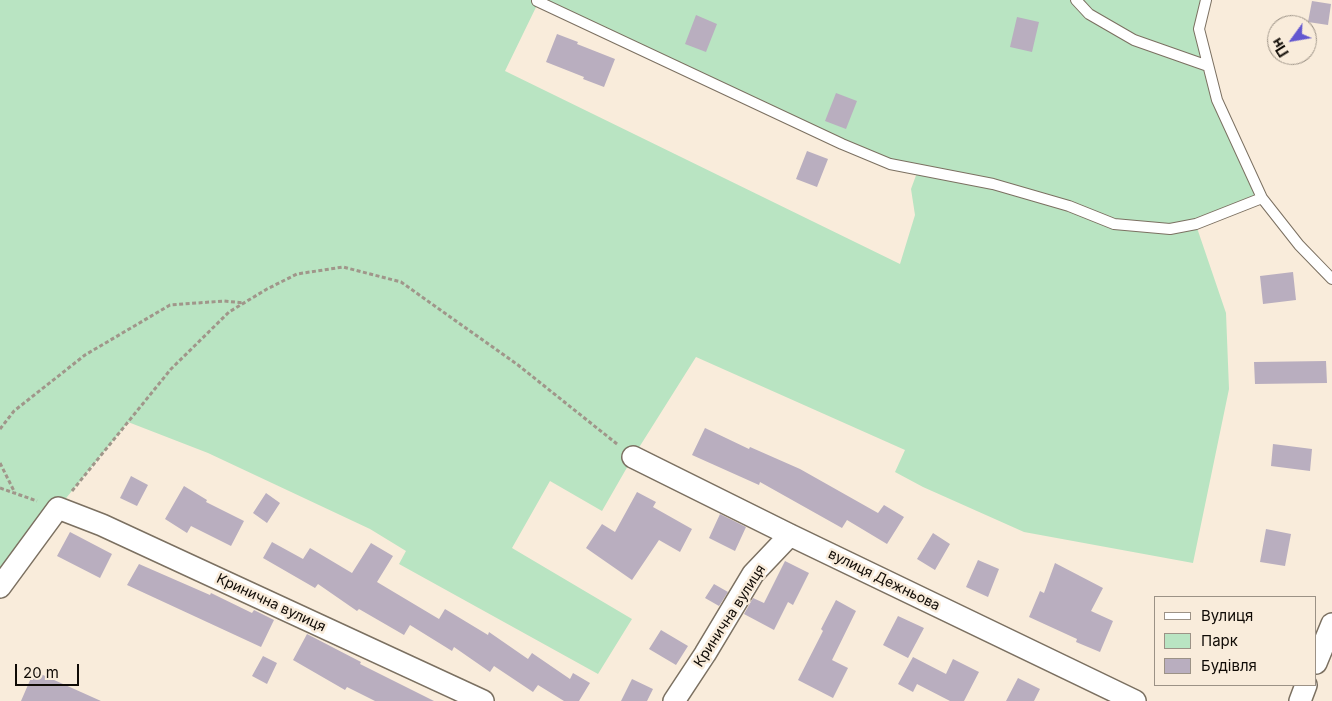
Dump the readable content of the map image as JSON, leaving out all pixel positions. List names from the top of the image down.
{
  "streets": {
    "street": ["вулиця Дежньова", "Кринична вулиця"]
  },
  "crossings": [
    ["вулиця Дежньова", "Кринична вулиця"]
  ],
  "legend": ["Вулиця", "Парк", "Будівля"],
  "scale_bar": "20 m",
  "north": "bottom left"
}
